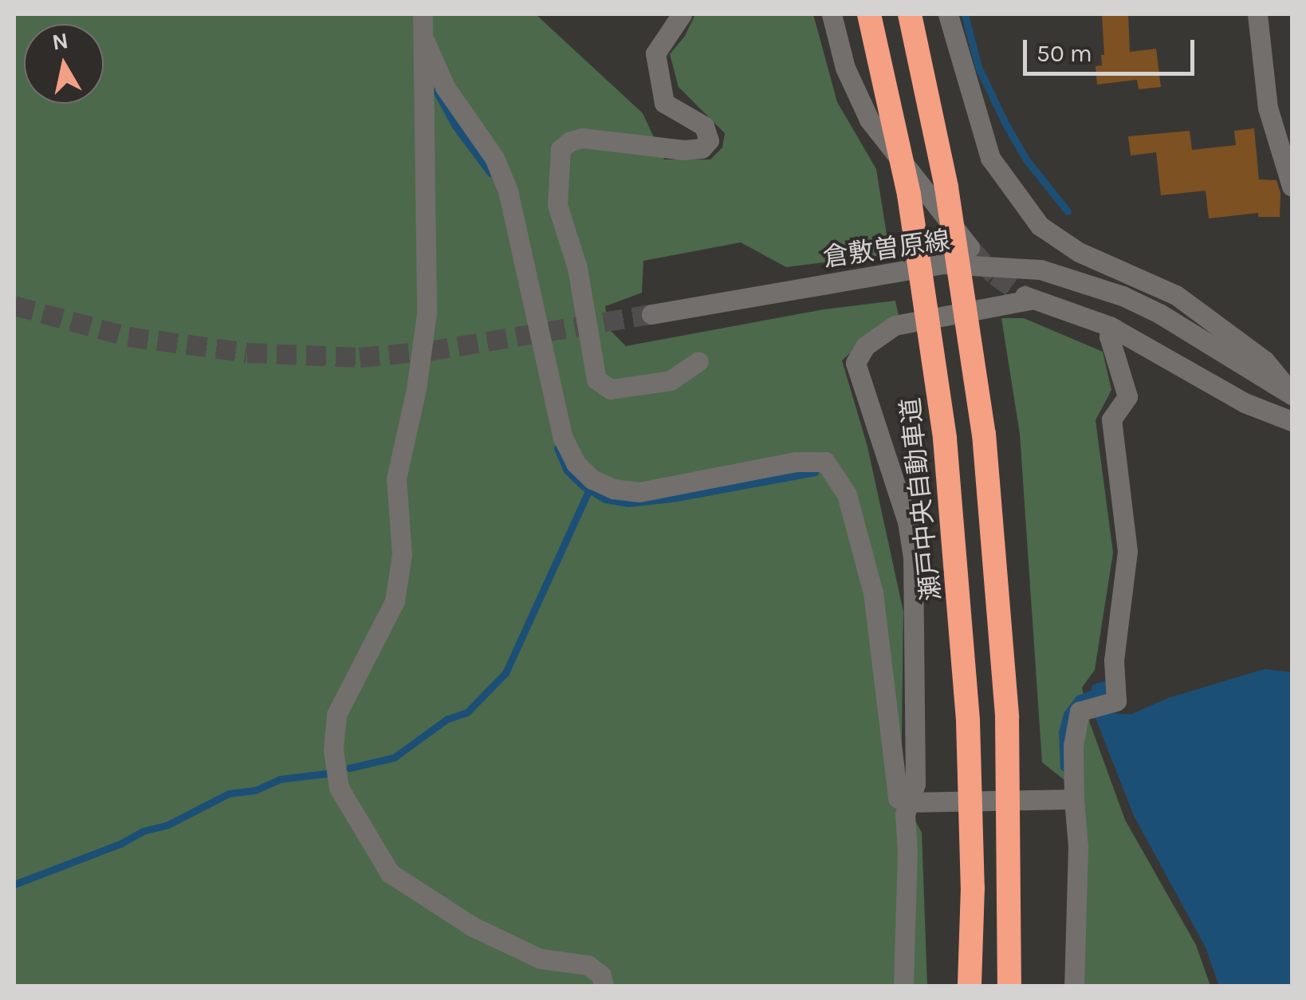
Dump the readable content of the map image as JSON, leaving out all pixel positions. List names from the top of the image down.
{
  "streets": {
    "highway": ["瀬戸中央自動車道"],
    "street": ["倉敷曽原線"]
  },
  "scale_bar": "50 m",
  "north": "top"
}
